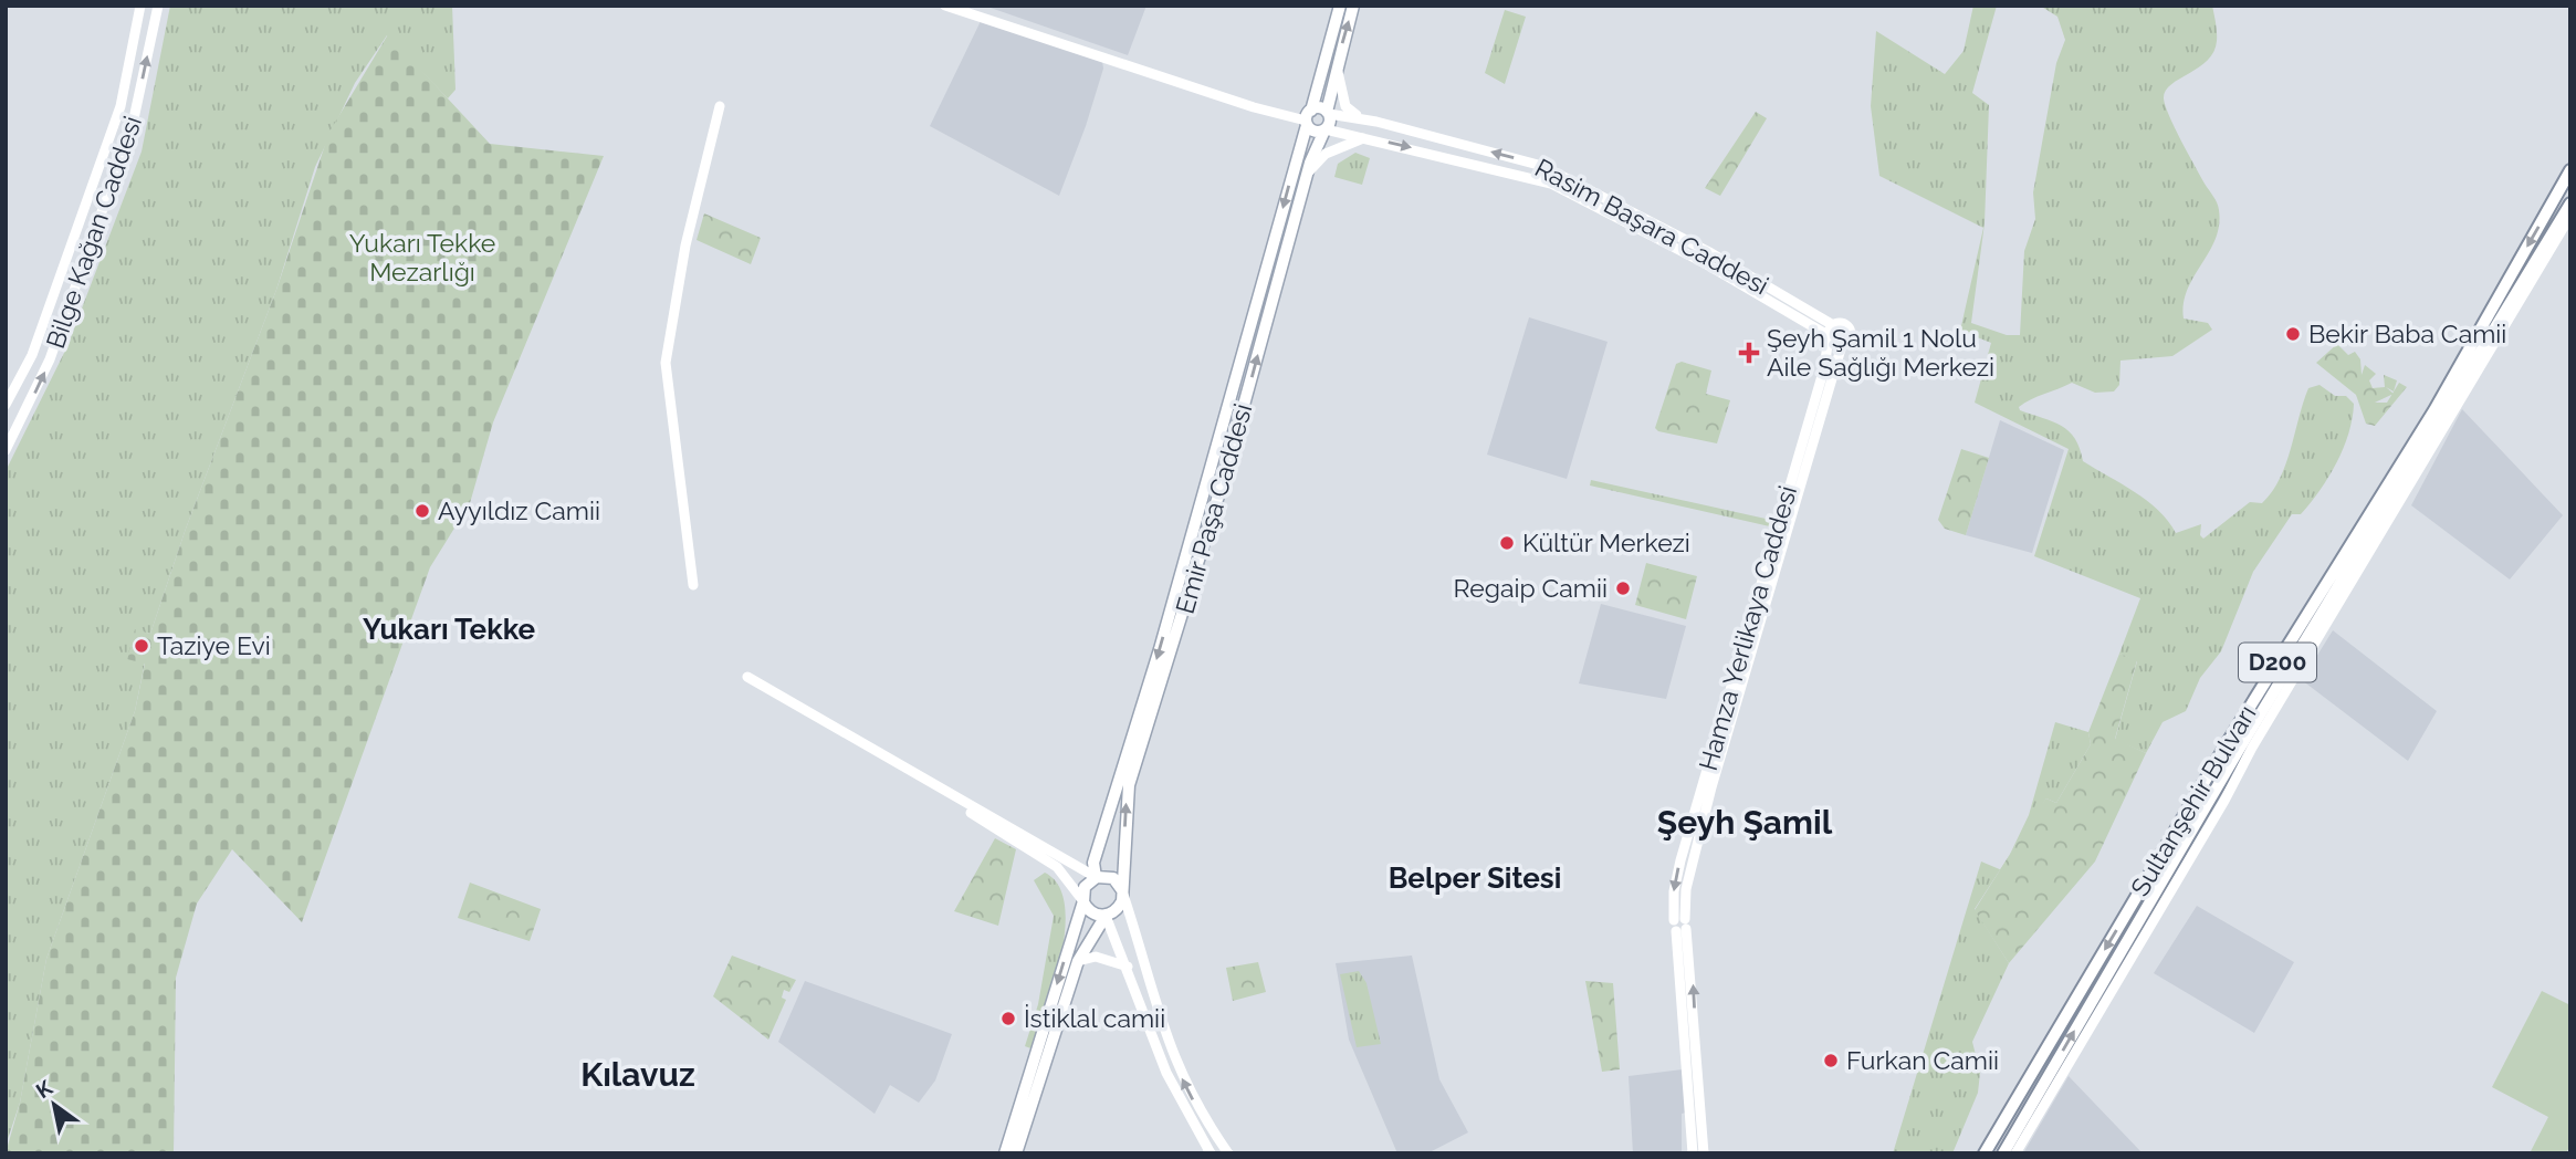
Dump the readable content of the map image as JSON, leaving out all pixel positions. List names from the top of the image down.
{
  "streets": {
    "highway": ["D200", "Sultanşehir Bulvarı"],
    "main road": ["Emir Paşa Caddesi"],
    "street": ["Rasim Başara Caddesi", "Bilge Kağan Caddesi", "Hamza Yerlikaya Caddesi"]
  },
  "crossings": [
    ["Rasim Başara Caddesi", "Emir Paşa Caddesi"],
    ["Rasim Başara Caddesi", "Hamza Yerlikaya Caddesi"]
  ],
  "districts": [
    "Yukarı Tekke",
    "Şeyh Şamil",
    "Belper Sitesi",
    "Kılavuz"
  ],
  "parks": ["Yukarı Tekke Mezarlığı"],
  "places": {
    "other": [
      "Bekir Baba Camii",
      "Ayyıldız Camii",
      "Kültür Merkezi",
      "Regaip Camii",
      "Taziye Evi",
      "İstiklal camii",
      "Furkan Camii"
    ],
    "health": ["Şeyh Şamil 1 Nolu Aile Sağlığı Merkezi"]
  },
  "north": "top left"
}
